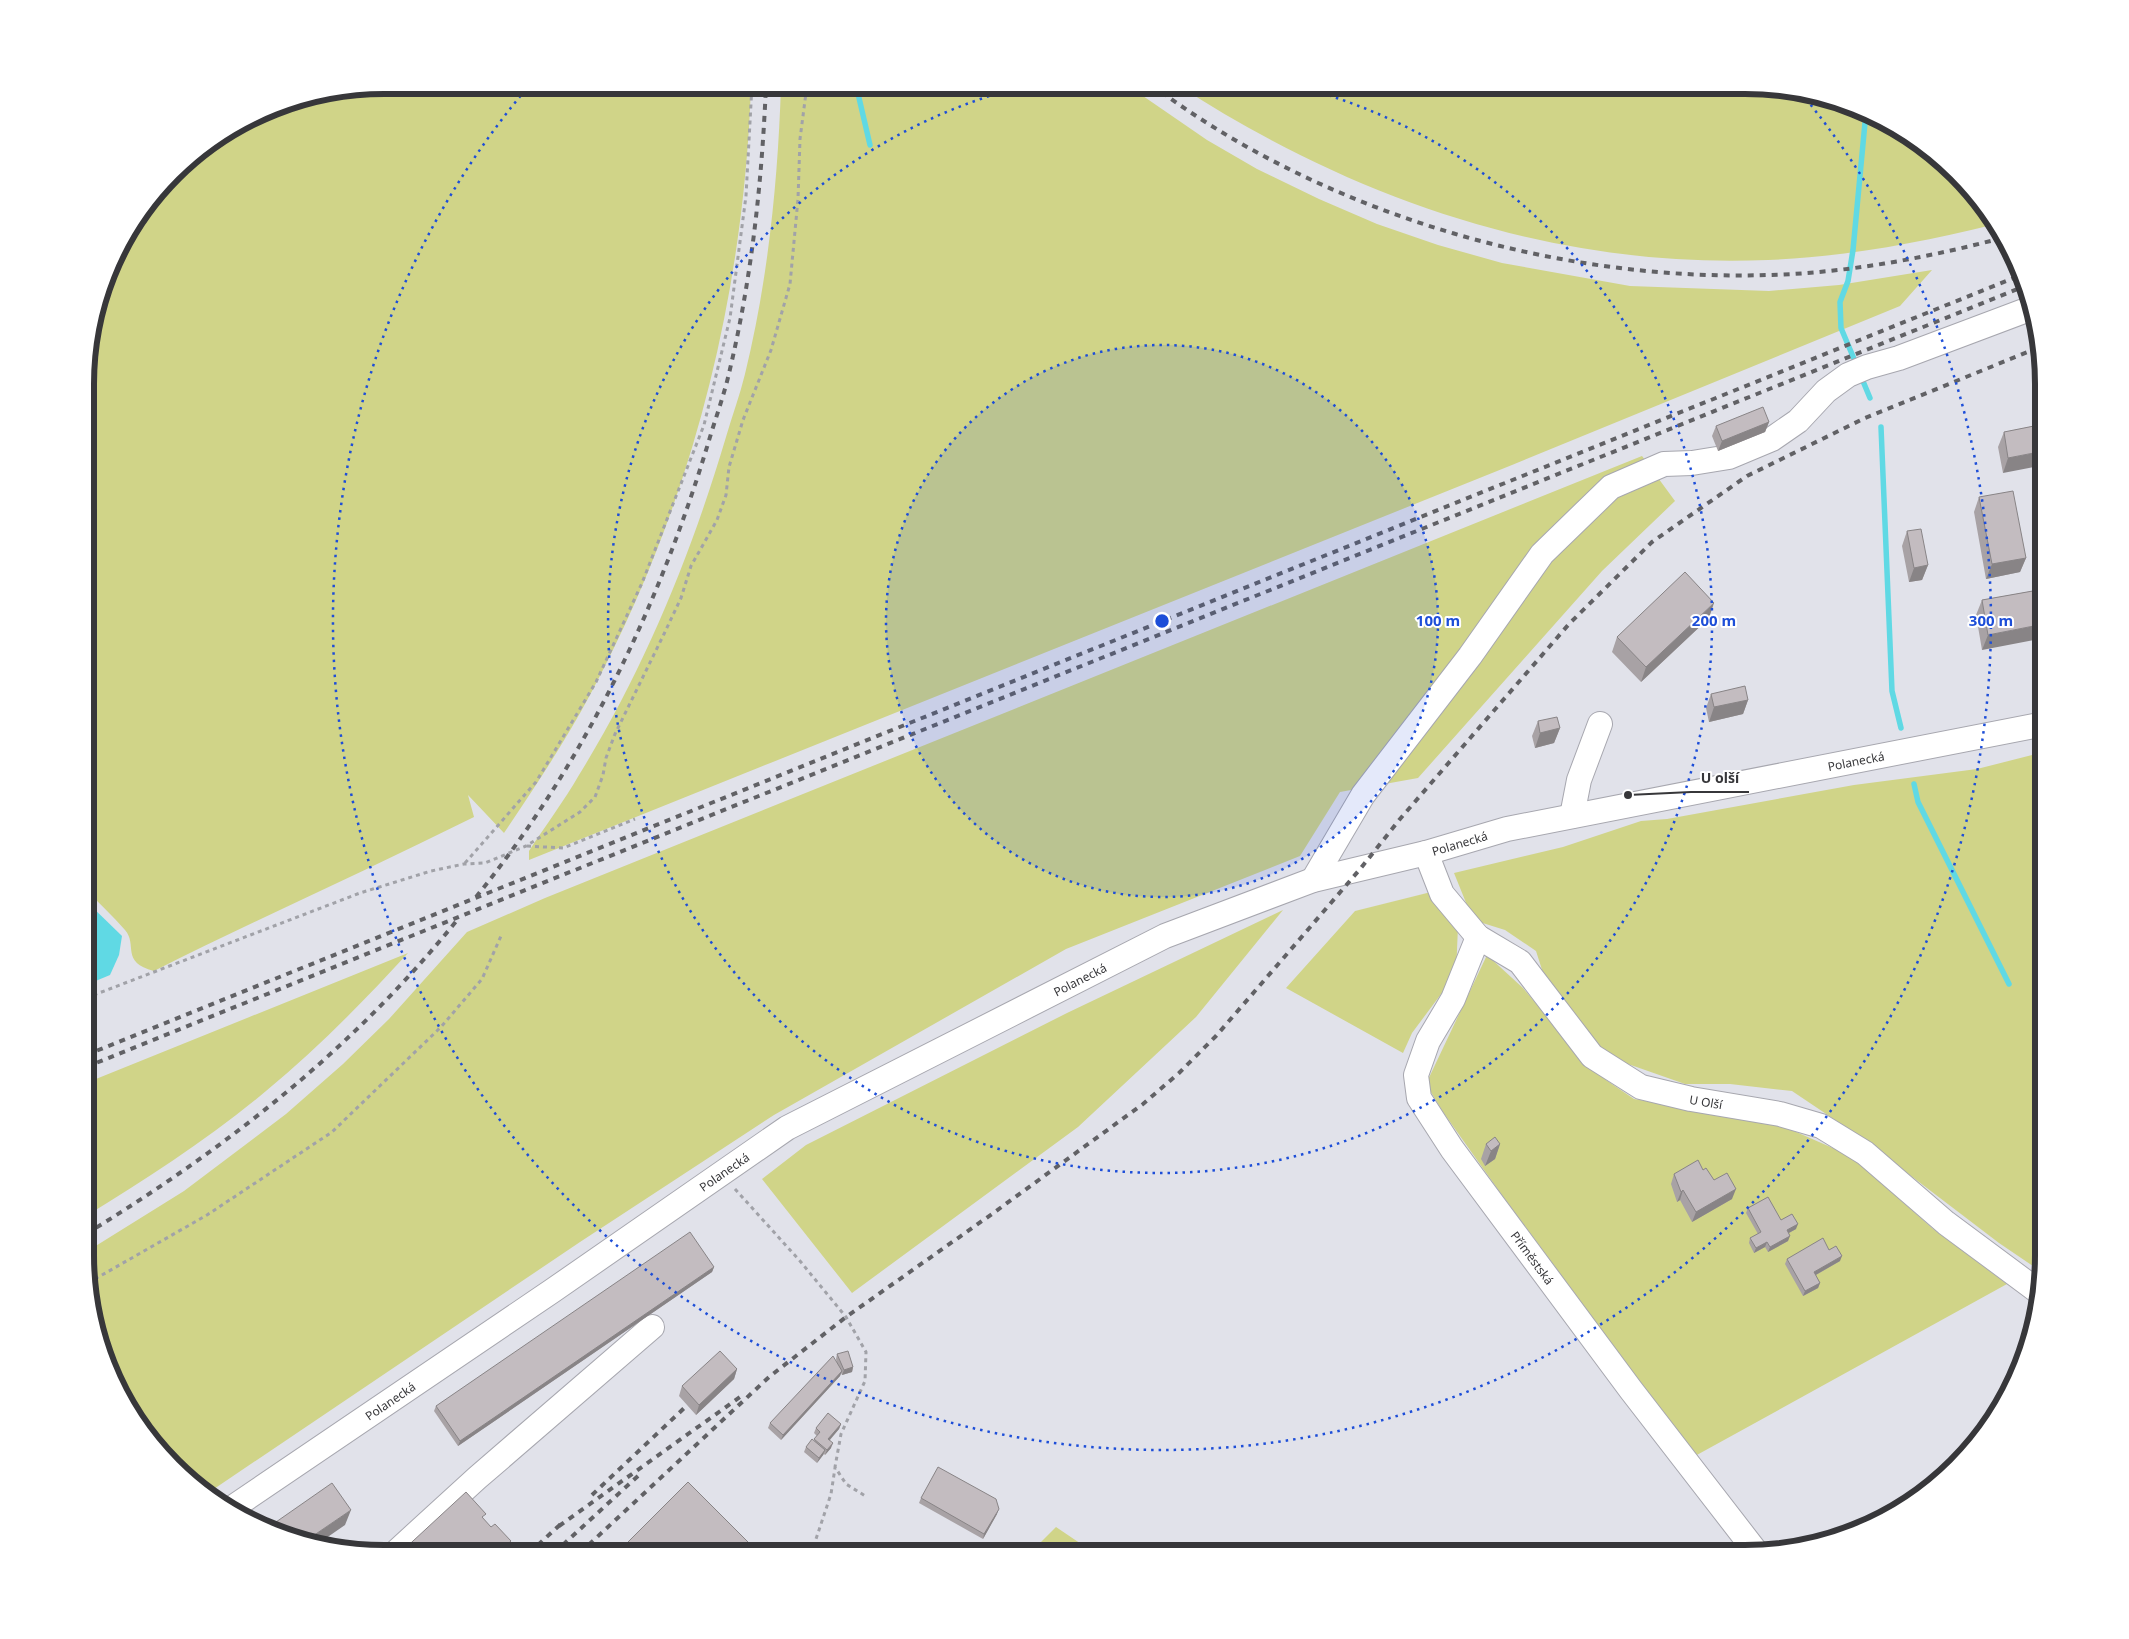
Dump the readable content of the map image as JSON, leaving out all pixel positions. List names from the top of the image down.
{
  "streets": {
    "street": ["Polanecká", "U Olší", "Příměstská"]
  },
  "crossings": [
    ["Polanecká", "U Olší"],
    ["U Olší", "Příměstská"]
  ],
  "places": ["U olší"],
  "rings": ["100 m", "200 m", "300 m"]
}
